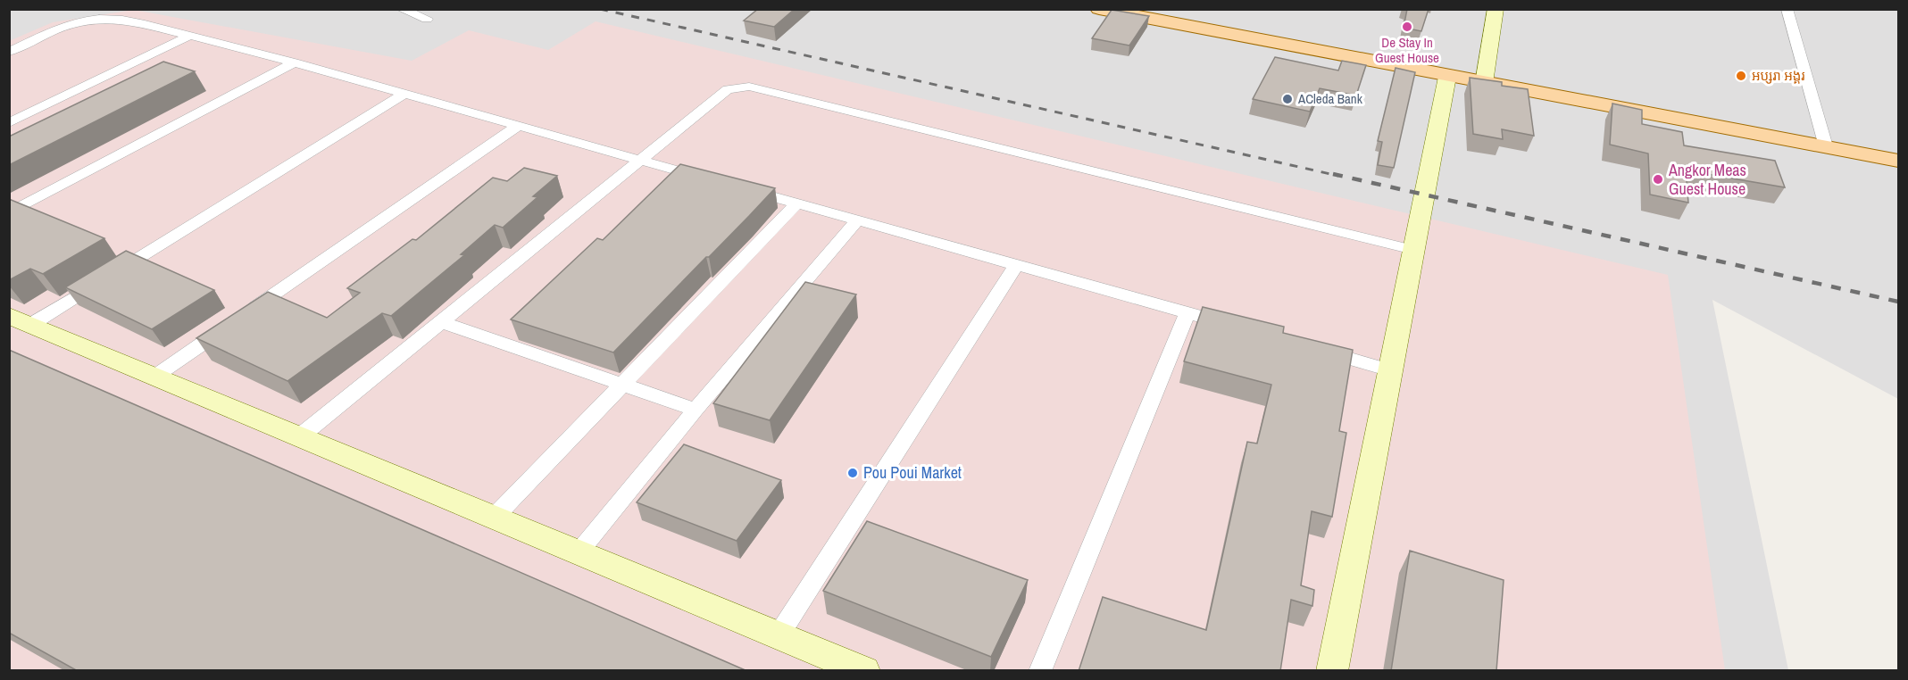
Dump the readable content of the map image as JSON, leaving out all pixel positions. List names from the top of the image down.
{
  "places": [
    "De Stay In Guest House",
    "អប្សរា អង្គរ",
    "ACleda Bank",
    "Angkor Meas Guest House",
    "Pou Poui Market"
  ]
}
